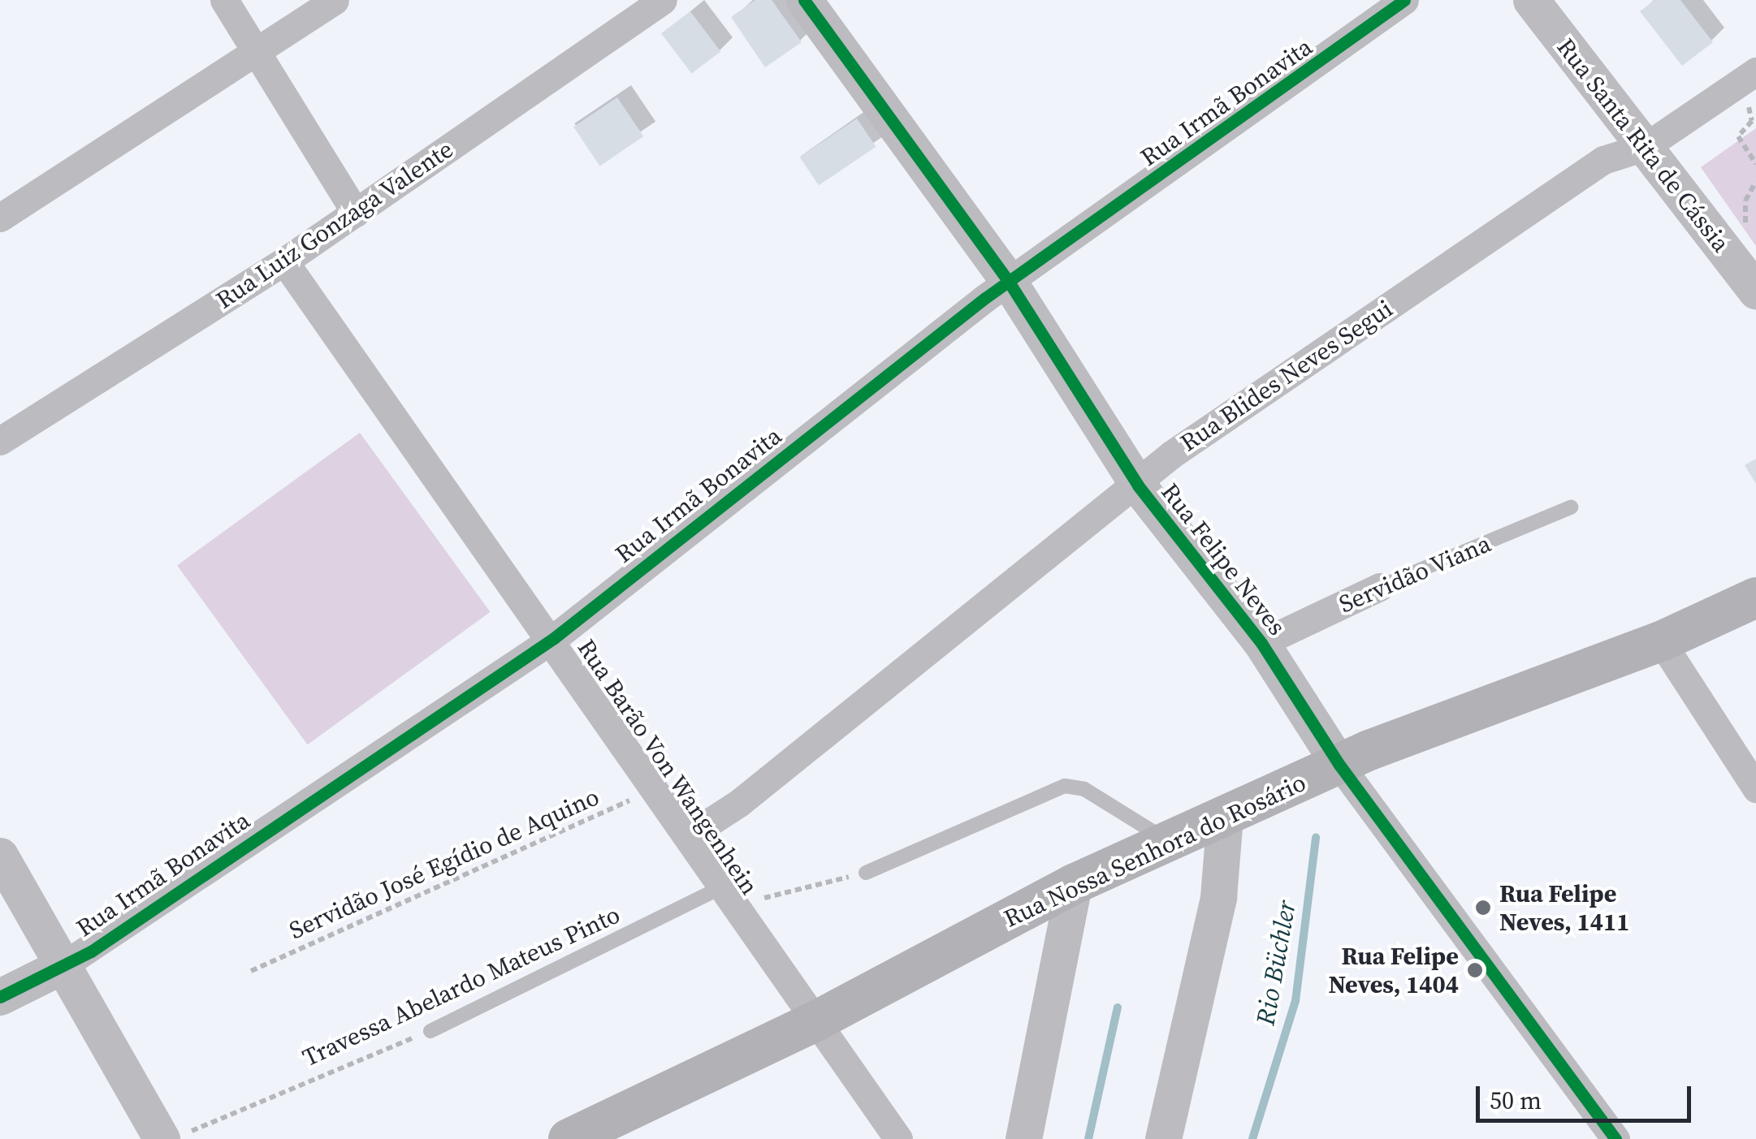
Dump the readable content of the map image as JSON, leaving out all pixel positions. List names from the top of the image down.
{
  "streets": {
    "main road": ["Rua Nossa Senhora do Rosário"],
    "street": [
      "Rua Irmã Bonavita",
      "Rua Santa Rita de Cássia",
      "Rua Luiz Gonzaga Valente",
      "Rua Blides Neves Segui",
      "Rua Felipe Neves",
      "Servidão Viana",
      "Rua Barão Von Wangenhein"
    ],
    "lane": ["Travessa Abelardo Mateus Pinto"],
    "path": ["Servidão José Egídio de Aquino"]
  },
  "crossings": [
    ["Rua Irmã Bonavita", "Rua Felipe Neves"],
    ["Rua Irmã Bonavita", "Rua Barão Von Wangenhein"],
    ["Rua Santa Rita de Cássia", "Rua Blides Neves Segui"],
    ["Rua Luiz Gonzaga Valente", "Rua Barão Von Wangenhein"],
    ["Rua Blides Neves Segui", "Rua Felipe Neves"],
    ["Rua Blides Neves Segui", "Rua Barão Von Wangenhein"],
    ["Rua Felipe Neves", "Servidão Viana"],
    ["Rua Felipe Neves", "Rua Nossa Senhora do Rosário"],
    ["Rua Barão Von Wangenhein", "Rua Nossa Senhora do Rosário"],
    ["Rua Barão Von Wangenhein", "Servidão José Egídio de Aquino"],
    ["Rua Barão Von Wangenhein", "Travessa Abelardo Mateus Pinto"]
  ],
  "water": ["Rio Büchler"],
  "places": ["Rua Felipe Neves, 1411", "Rua Felipe Neves, 1404"],
  "scale_bar": "50 m"
}
